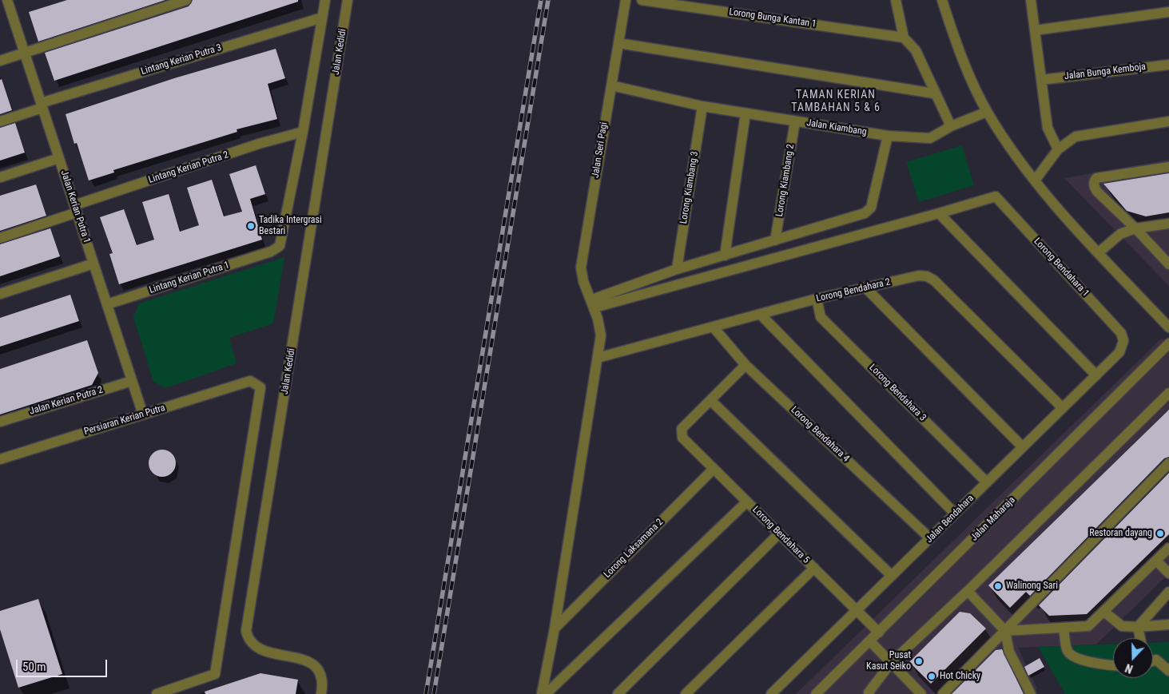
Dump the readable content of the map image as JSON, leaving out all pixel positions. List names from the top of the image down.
{
  "streets": {
    "street": [
      "Lorong Bunga Kantan 1",
      "Jalan Kedidi",
      "Lintang Kerian Putra 3",
      "Jalan Bunga Kemboja",
      "Jalan Kiambang",
      "Jalan Seri Pagi",
      "Lintang Kerian Putra 2",
      "Lorong Kiambang 2",
      "Lorong Kiambang 3",
      "Jalan Kerian Putra 1",
      "Lorong Bendahara 1",
      "Lintang Kerian Putra 1",
      "Lorong Bendahara 2",
      "Lorong Bendahara 3",
      "Jalan Kerian Putra 2",
      "Persiaran Kerian Putra",
      "Lorong Bendahara 4",
      "Jalan Bendahara",
      "Jalan Maharaja",
      "Lorong Bendahara 5",
      "Lorong Laksamana 2"
    ]
  },
  "crossings": [
    ["Lintang Kerian Putra 3", "Jalan Kerian Putra 1"],
    ["Jalan Kiambang", "Jalan Seri Pagi"],
    ["Jalan Kiambang", "Lorong Kiambang 2"],
    ["Jalan Kiambang", "Lorong Kiambang 3"],
    ["Jalan Seri Pagi", "Lorong Bendahara 2"],
    ["Jalan Seri Pagi", "Lorong Laksamana 2"],
    ["Lintang Kerian Putra 2", "Jalan Kerian Putra 1"],
    ["Lintang Kerian Putra 2", "Lintang Kerian Putra 1"],
    ["Jalan Kerian Putra 1", "Lintang Kerian Putra 1"],
    ["Jalan Kerian Putra 1", "Jalan Kerian Putra 2"],
    ["Jalan Kerian Putra 1", "Persiaran Kerian Putra"],
    ["Lorong Bendahara 1", "Jalan Bendahara"],
    ["Lorong Bendahara 2", "Lorong Bendahara 3"],
    ["Lorong Bendahara 2", "Lorong Bendahara 4"],
    ["Lorong Bendahara 2", "Jalan Bendahara"],
    ["Lorong Bendahara 3", "Jalan Bendahara"],
    ["Lorong Bendahara 4", "Jalan Bendahara"],
    ["Jalan Bendahara", "Lorong Bendahara 5"],
    ["Jalan Maharaja", "Lorong Bendahara 5"],
    ["Lorong Bendahara 5", "Lorong Laksamana 2"]
  ],
  "districts": ["TAMAN KERIAN TAMBAHAN 5 & 6"],
  "places": [
    "Tadika Intergrasi Bestari",
    "Restoran dayang",
    "Walinong Sari",
    "Pusat Kasut Seiko",
    "Hot Chicky"
  ],
  "scale_bar": "50 m",
  "north": "bottom"
}
